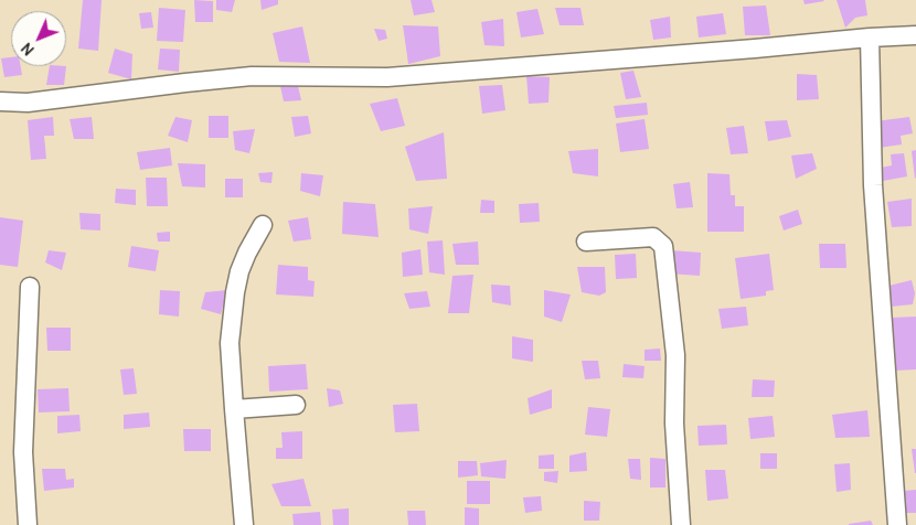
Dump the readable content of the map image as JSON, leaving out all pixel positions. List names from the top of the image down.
{
  "north": "bottom left"
}
